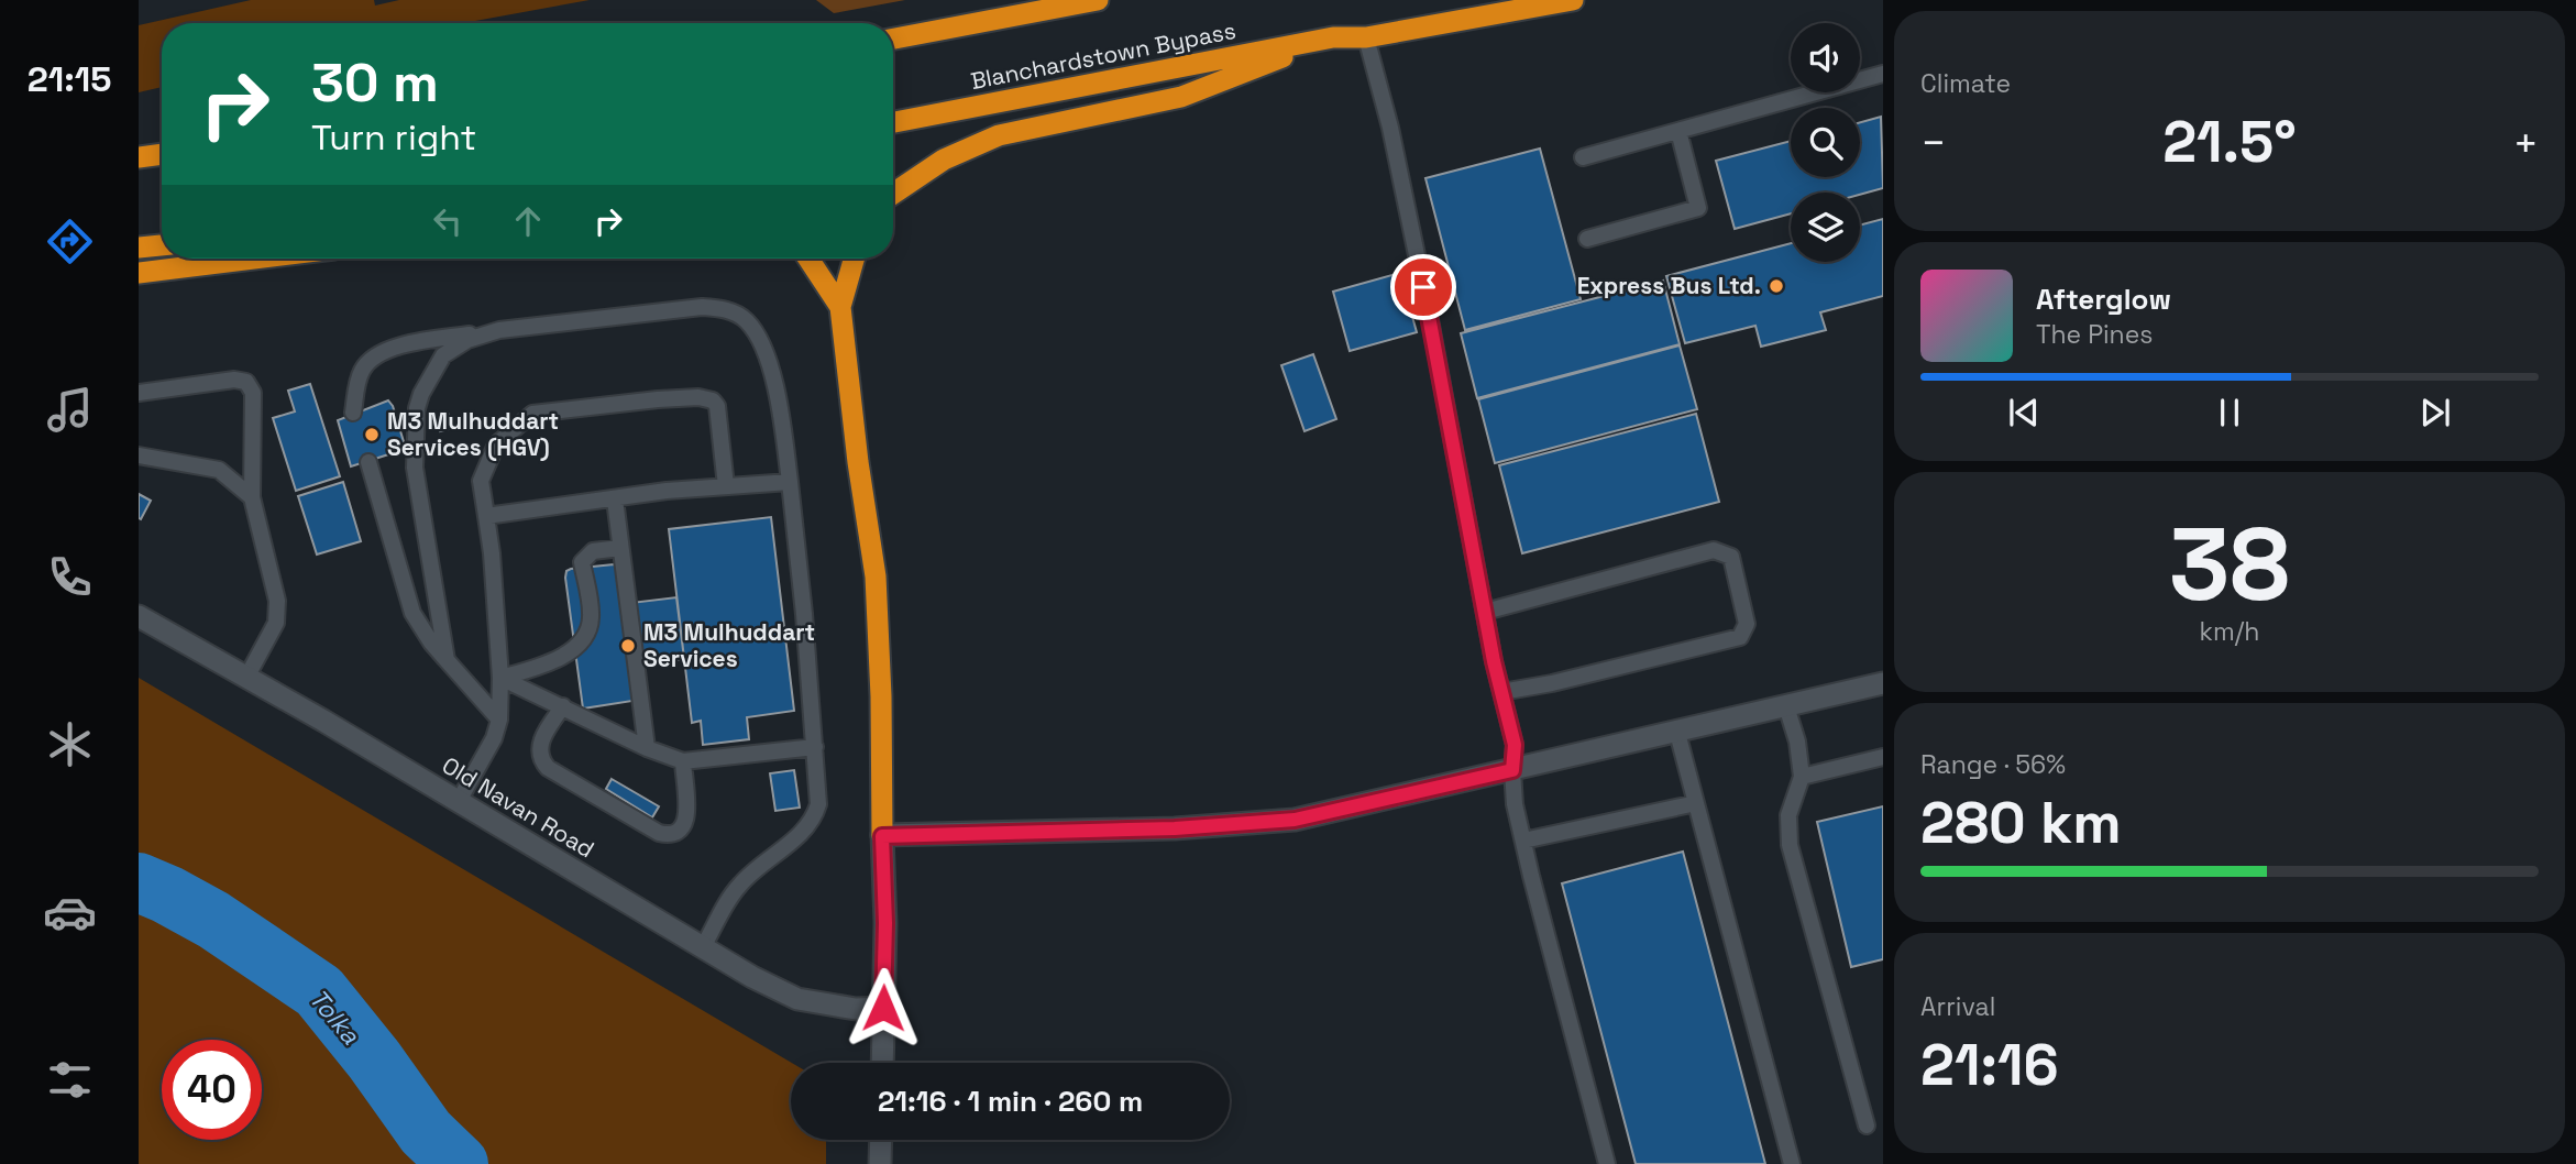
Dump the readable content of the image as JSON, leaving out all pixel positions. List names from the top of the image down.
{
  "streets": {
    "highway": ["Blanchardstown Bypass"],
    "street": ["Old Navan Road"]
  },
  "water": ["Tolka"],
  "places": ["Express Bus Ltd.", "M3 Mulhuddart Services (HGV)", "M3 Mulhuddart Services"],
  "page": {
    "tabs": "21:15",
    "tile": [
      "Climate",
      ["38", "km/h"],
      ["Range · 56%", "280 km"],
      ["Arrival", "21:16"]
    ],
    "turn": ["30 m", "Turn right"],
    "heat": ["−", "21.5°", "+"],
    "song": ["Afterglow", "The Pines"],
    "limit": "40",
    "trip": "21:16 · 1 min · 260 m"
  }
}
